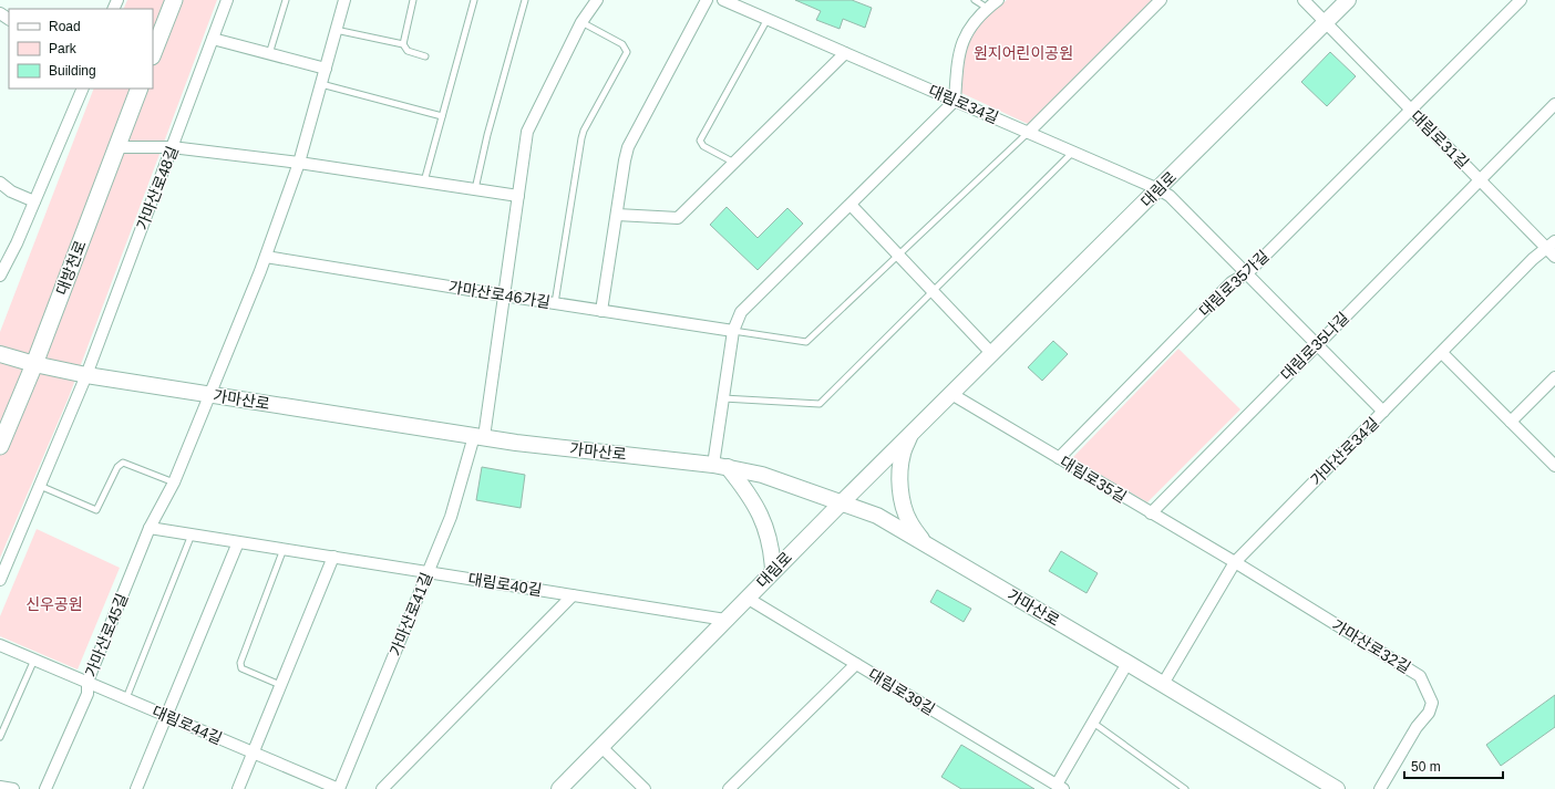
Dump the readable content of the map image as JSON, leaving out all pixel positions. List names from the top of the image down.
{
  "streets": {
    "main road": ["대림로", "대방천로", "가마산로"],
    "street": [
      "대림로34길",
      "대림로31길",
      "가마산로48길",
      "대림로35가길",
      "가마산로46가길",
      "대림로35나길",
      "가마산로34길",
      "대림로35길",
      "대림로40길",
      "가마산로41길",
      "가마산로45길",
      "가마산로32길",
      "대림로39길",
      "대림로44길"
    ]
  },
  "crossings": [
    ["대림로34길", "대림로"],
    ["대림로34길", "대림로35가길"],
    ["대림로34길", "대림로35나길"],
    ["대림로34길", "가마산로34길"],
    ["대림로31길", "대림로"],
    ["대림로31길", "대림로35가길"],
    ["대림로31길", "대림로35나길"],
    ["대림로31길", "가마산로34길"],
    ["가마산로48길", "가마산로"],
    ["대림로", "가마산로"],
    ["대림로", "대림로35길"],
    ["대림로", "대림로40길"],
    ["대림로", "대림로39길"],
    ["대방천로", "가마산로"],
    ["대림로35가길", "대림로35길"],
    ["가마산로46가길", "가마산로45길"],
    ["대림로35나길", "대림로35길"],
    ["가마산로", "가마산로34길"],
    ["가마산로", "가마산로41길"],
    ["가마산로", "가마산로45길"],
    ["가마산로", "대림로39길"],
    ["가마산로34길", "대림로35길"],
    ["가마산로34길", "가마산로32길"],
    ["대림로35길", "가마산로32길"],
    ["대림로40길", "가마산로41길"],
    ["대림로40길", "가마산로45길"],
    ["가마산로41길", "대림로44길"],
    ["가마산로45길", "대림로44길"]
  ],
  "parks": ["원지어린이공원", "신우공원"],
  "legend": ["Road", "Park", "Building"],
  "scale_bar": "50 m"
}
